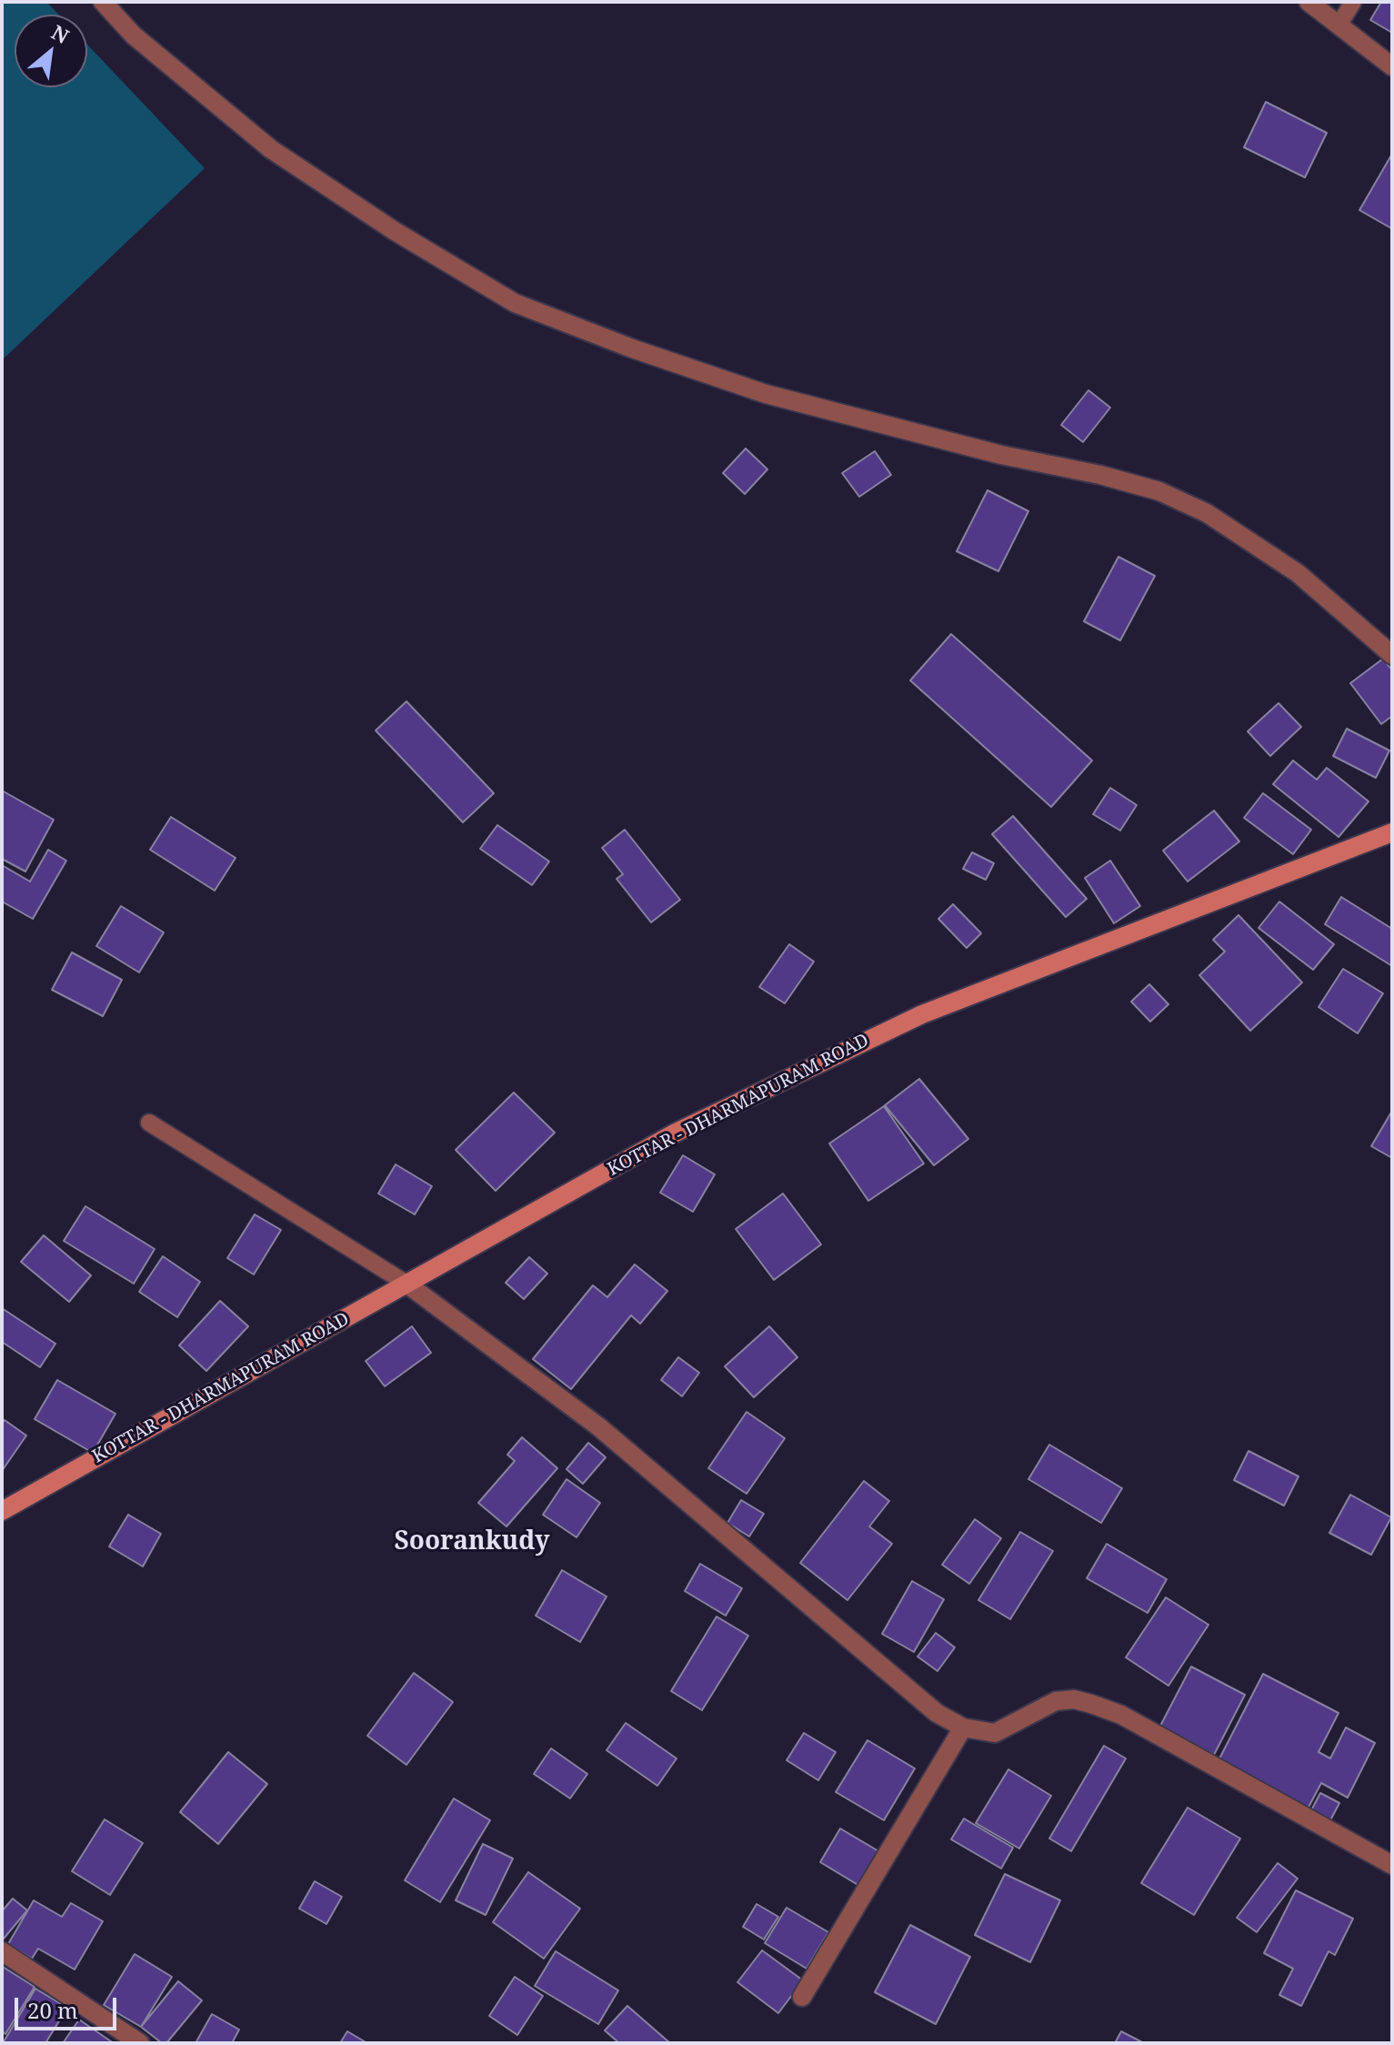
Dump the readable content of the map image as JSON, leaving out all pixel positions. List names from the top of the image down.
{
  "streets": {
    "main road": ["KOTTAR - DHARMAPURAM ROAD"]
  },
  "districts": ["Soorankudy"],
  "scale_bar": "20 m",
  "north": "top right"
}
